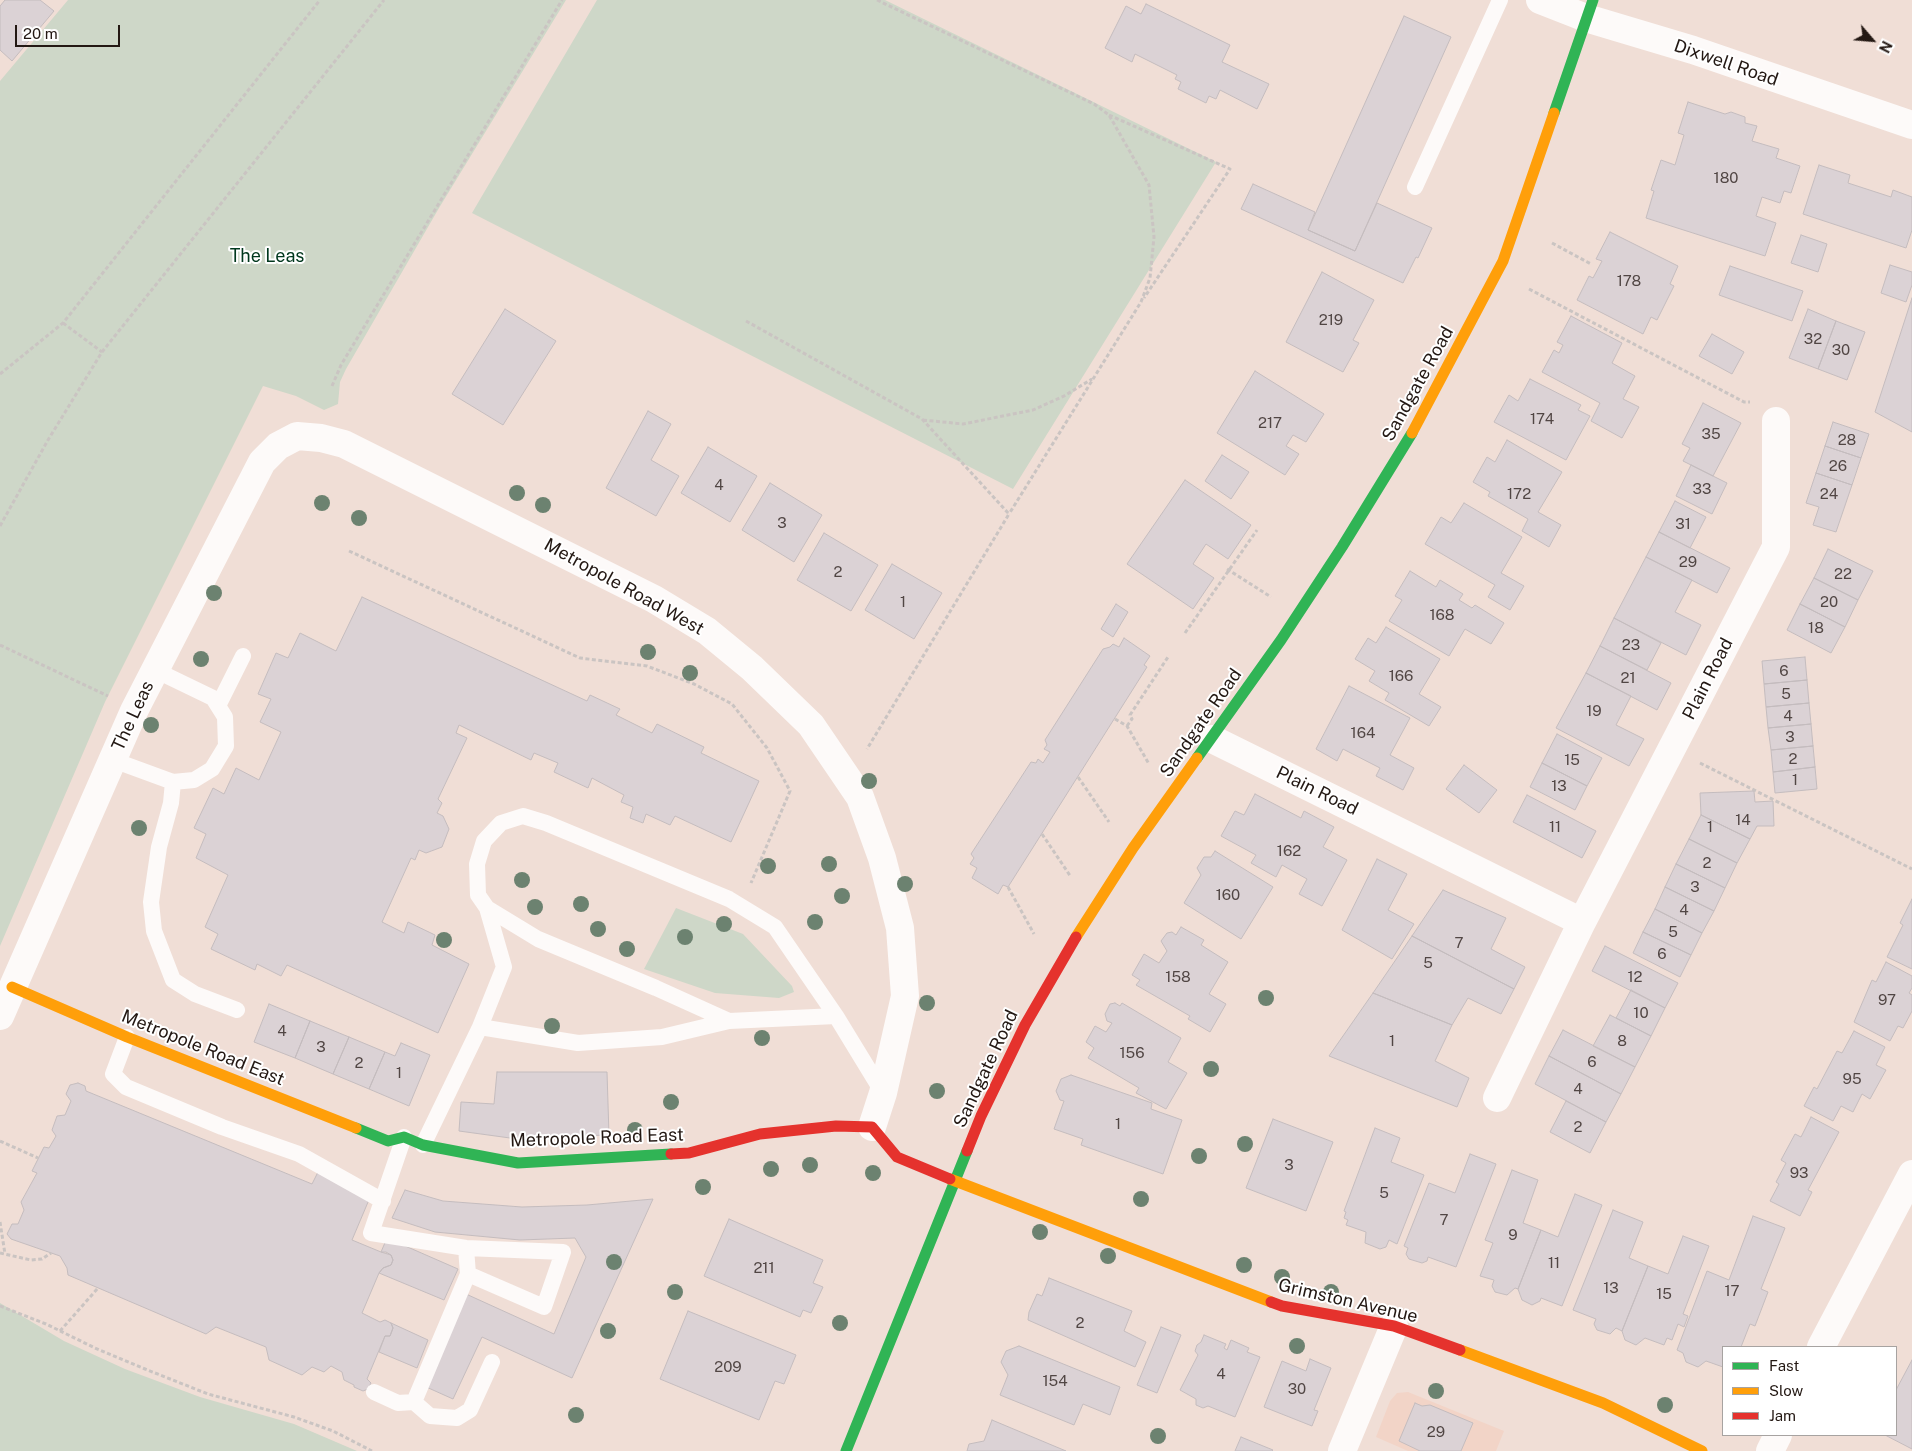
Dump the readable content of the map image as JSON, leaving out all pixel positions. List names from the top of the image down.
{
  "streets": {
    "main road": ["Sandgate Road", "Metropole Road East", "Grimston Avenue"],
    "street": [
      "Dixwell Road",
      "Metropole Road West",
      "Plain Road",
      "The Leas"
    ]
  },
  "crossings": [
    ["Dixwell Road", "Sandgate Road"],
    ["Sandgate Road", "Plain Road"],
    ["Sandgate Road", "Grimston Avenue"],
    ["Metropole Road West", "The Leas"],
    ["Metropole Road West", "Metropole Road East"],
    ["The Leas", "Metropole Road East"]
  ],
  "parks": ["The Leas"],
  "house_numbers": [
    "180",
    "178",
    "219",
    "32",
    "30",
    "174",
    "217",
    "35",
    "28",
    "26",
    "4",
    "33",
    "172",
    "24",
    "3",
    "31",
    "29",
    "2",
    "22",
    "1",
    "20",
    "168",
    "18",
    "23",
    "6",
    "166",
    "21",
    "5",
    "19",
    "4",
    "164",
    "3",
    "2",
    "15",
    "1",
    "13",
    "14",
    "11",
    "1",
    "162",
    "2",
    "3",
    "160",
    "4",
    "5",
    "7",
    "6",
    "5",
    "158",
    "12",
    "97",
    "10",
    "4",
    "1",
    "8",
    "3",
    "156",
    "6",
    "2",
    "1",
    "95",
    "4",
    "1",
    "2",
    "3",
    "93",
    "5",
    "7",
    "9",
    "11",
    "211",
    "13",
    "17",
    "15",
    "2",
    "209",
    "4",
    "154",
    "30",
    "29"
  ],
  "legend": ["Fast", "Slow", "Jam"],
  "scale_bar": "20 m",
  "north": "bottom right"
}
